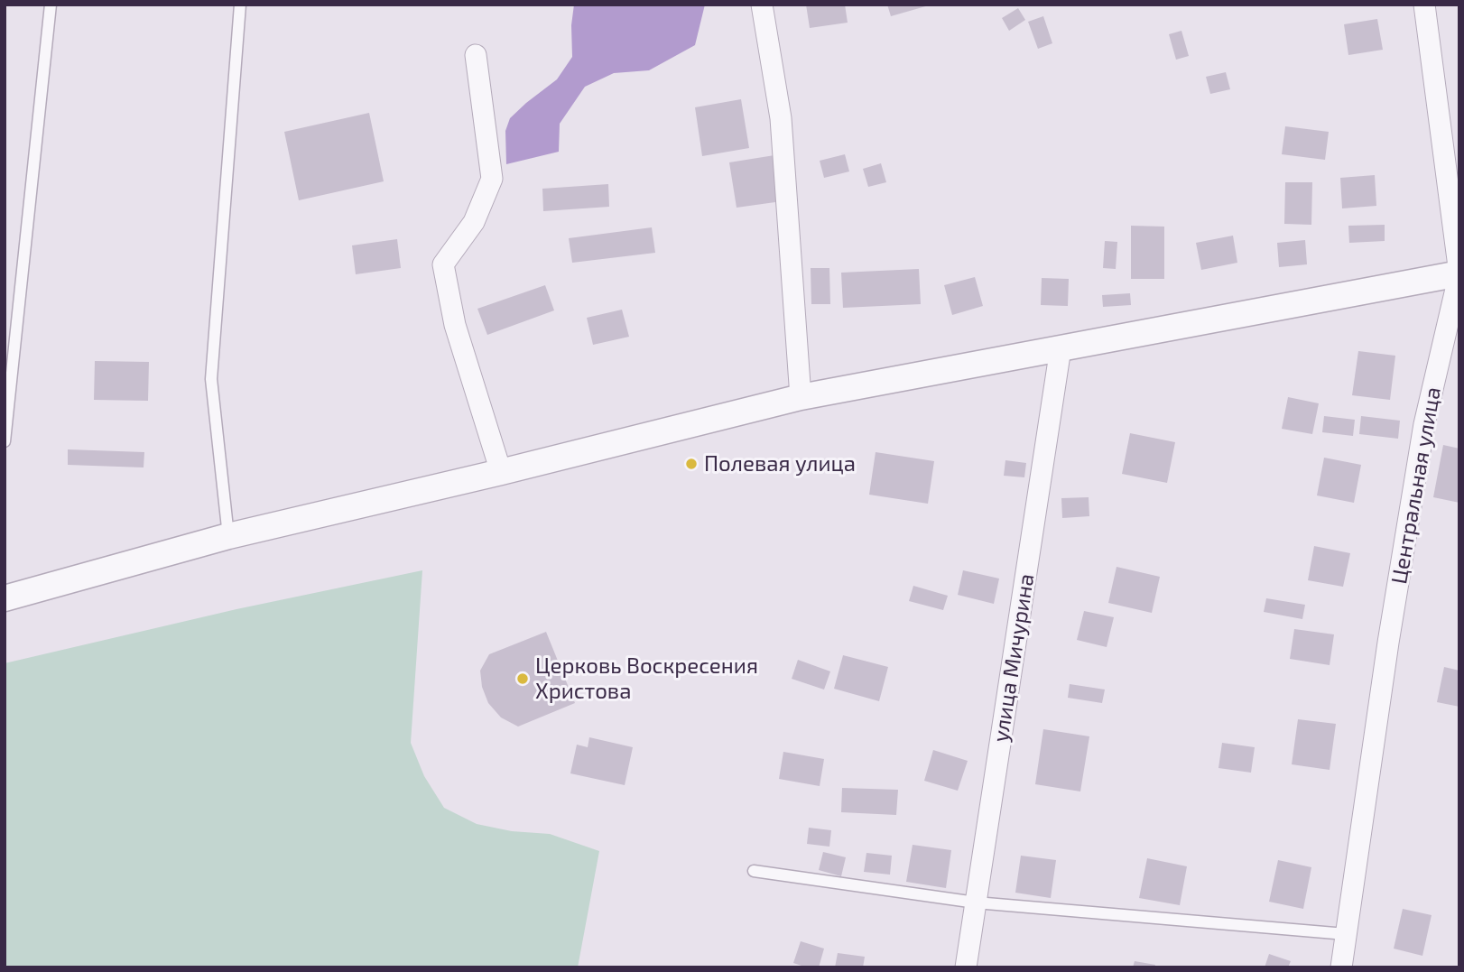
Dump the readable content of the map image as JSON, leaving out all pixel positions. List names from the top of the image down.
{
  "streets": {
    "street": ["Центральная улица", "улица Мичурина"]
  },
  "places": ["Полевая улица", "Церковь Воскресения Христова"]
}
